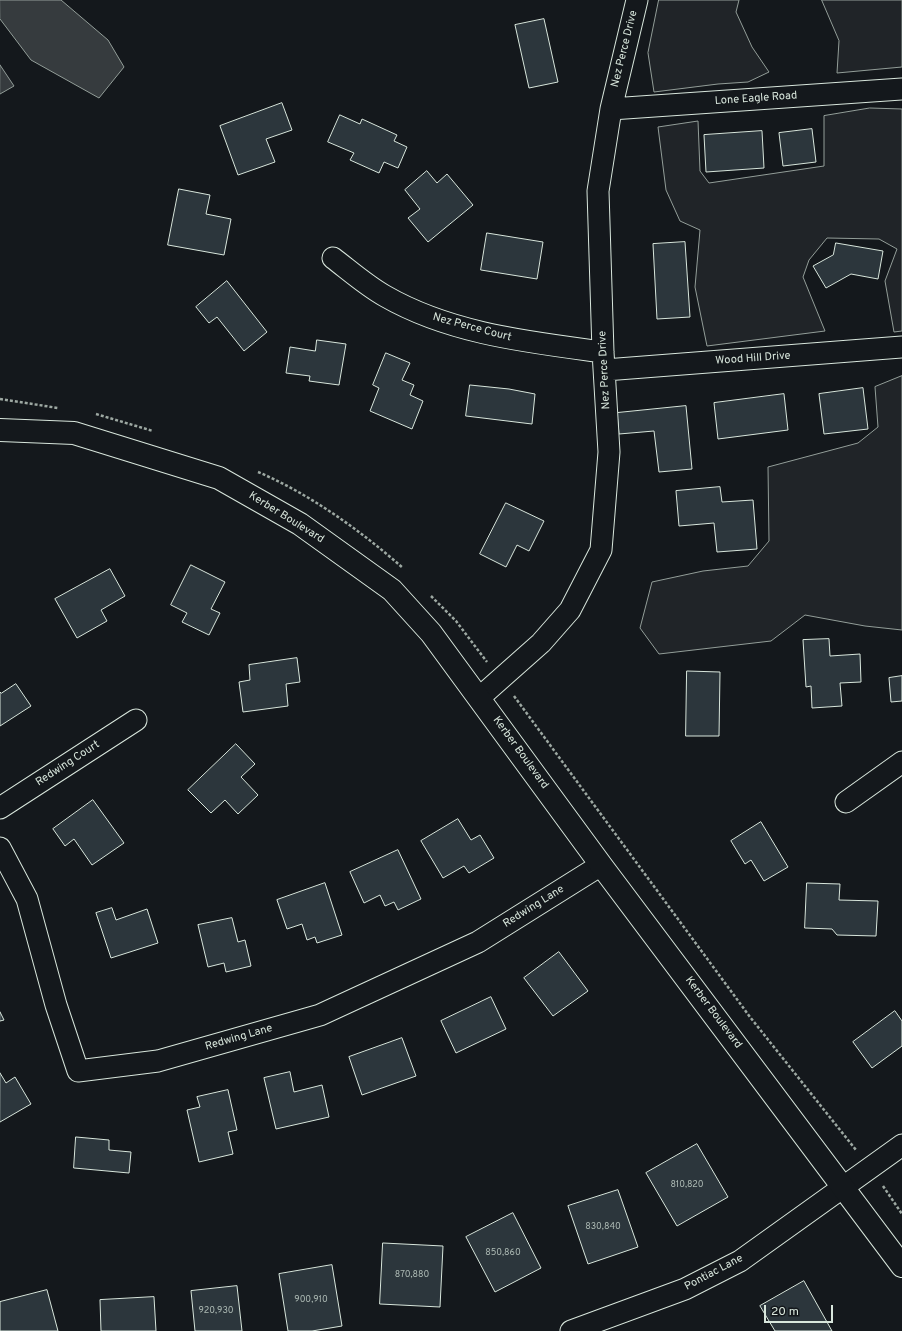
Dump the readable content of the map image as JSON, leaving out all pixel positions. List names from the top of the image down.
{
  "streets": {
    "street": [
      "Nez Perce Drive",
      "Lone Eagle Road",
      "Nez Perce Court",
      "Wood Hill Drive",
      "Kerber Boulevard",
      "Redwing Court",
      "Redwing Lane",
      "Pontiac Lane"
    ]
  },
  "crossings": [
    ["Nez Perce Drive", "Lone Eagle Road"],
    ["Nez Perce Drive", "Nez Perce Court"],
    ["Nez Perce Drive", "Wood Hill Drive"],
    ["Nez Perce Drive", "Kerber Boulevard"],
    ["Nez Perce Court", "Wood Hill Drive"],
    ["Kerber Boulevard", "Redwing Lane"],
    ["Kerber Boulevard", "Pontiac Lane"]
  ],
  "house_numbers": [
    "810,820",
    "830,840",
    "850,860",
    "870,880",
    "900,910",
    "920,930"
  ],
  "scale_bar": "20 m"
}
